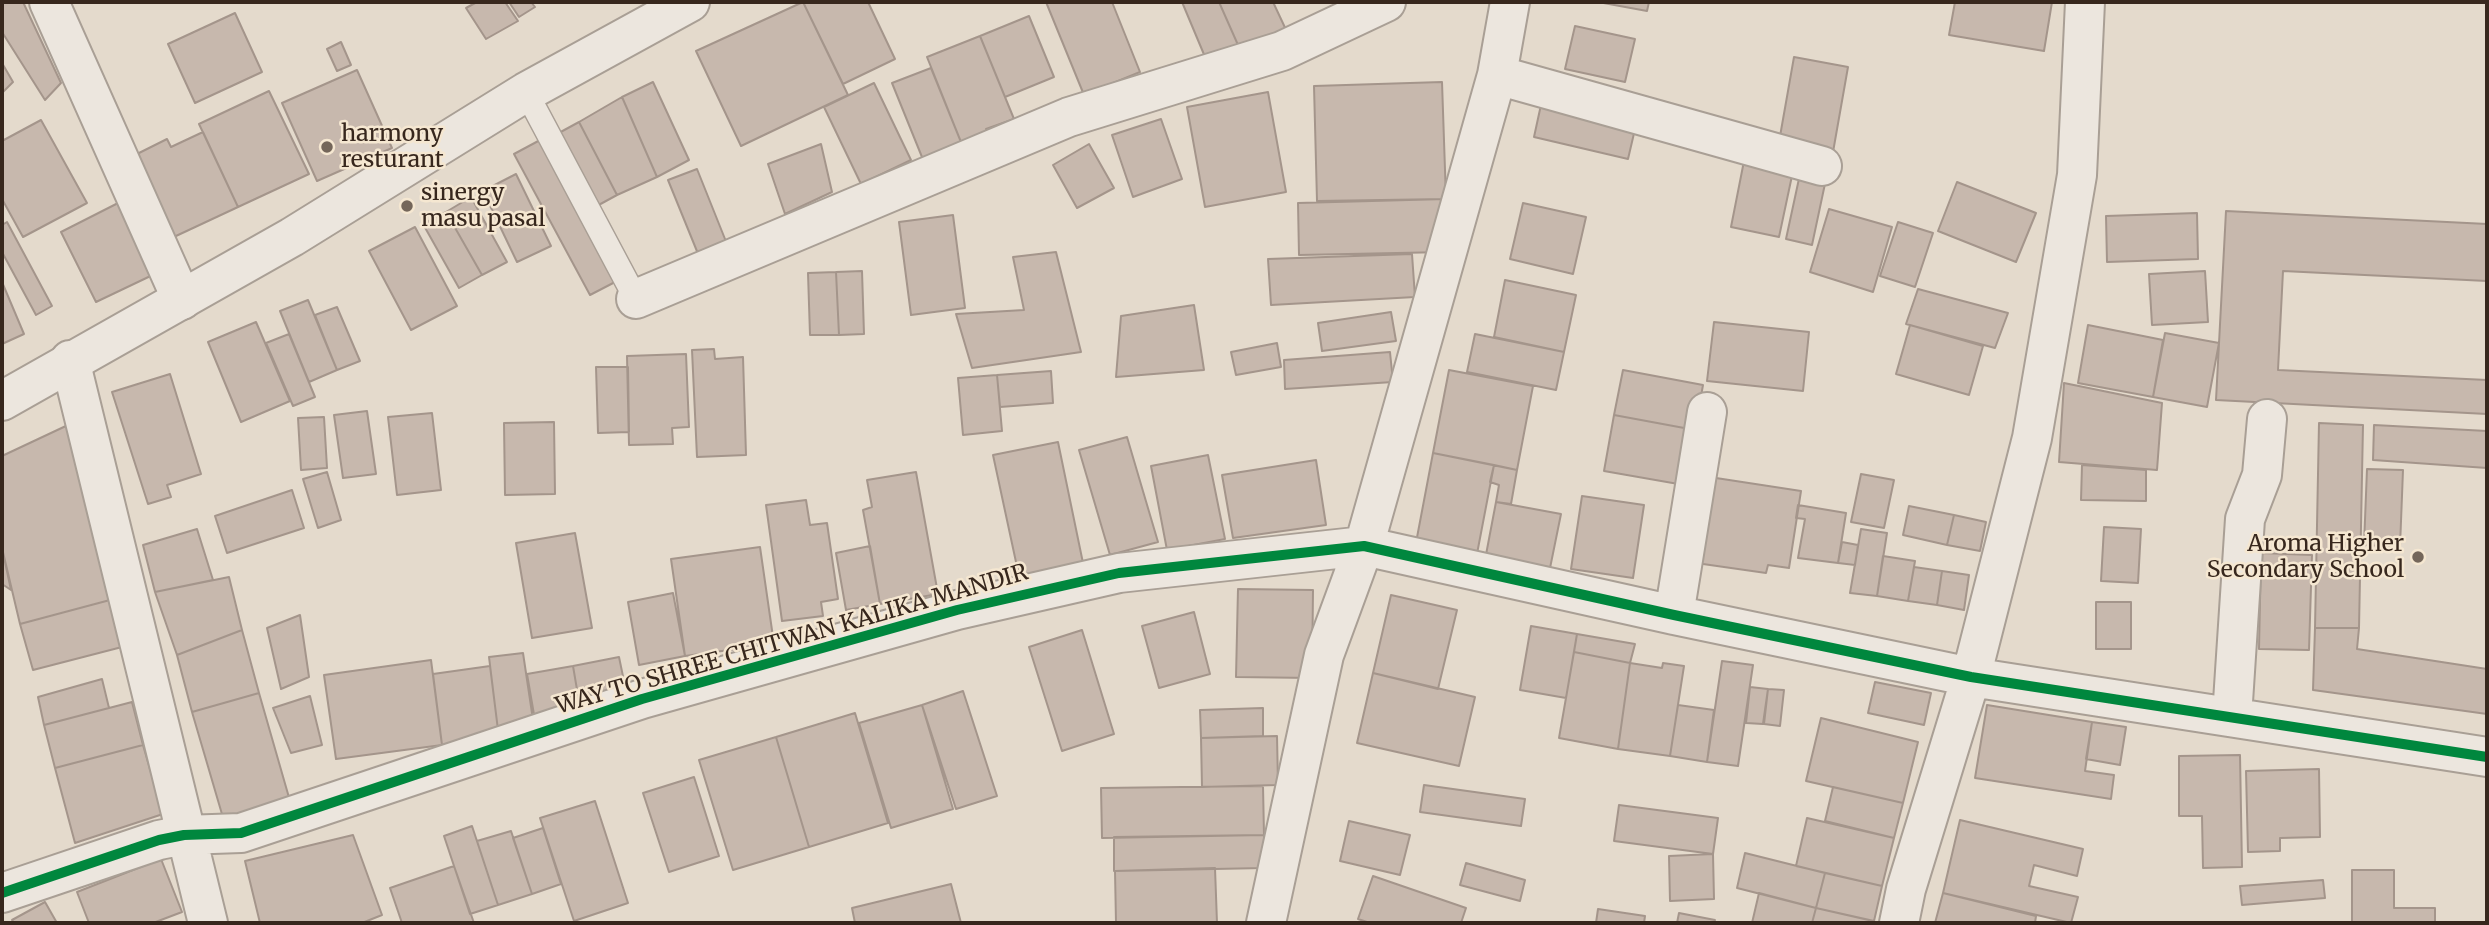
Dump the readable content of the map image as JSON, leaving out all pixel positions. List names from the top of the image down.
{
  "streets": {
    "street": ["WAY TO SHREE CHITWAN KALIKA MANDIR"]
  },
  "places": ["harmony resturant", "sinergy masu pasal", "Aroma Higher Secondary School"]
}
